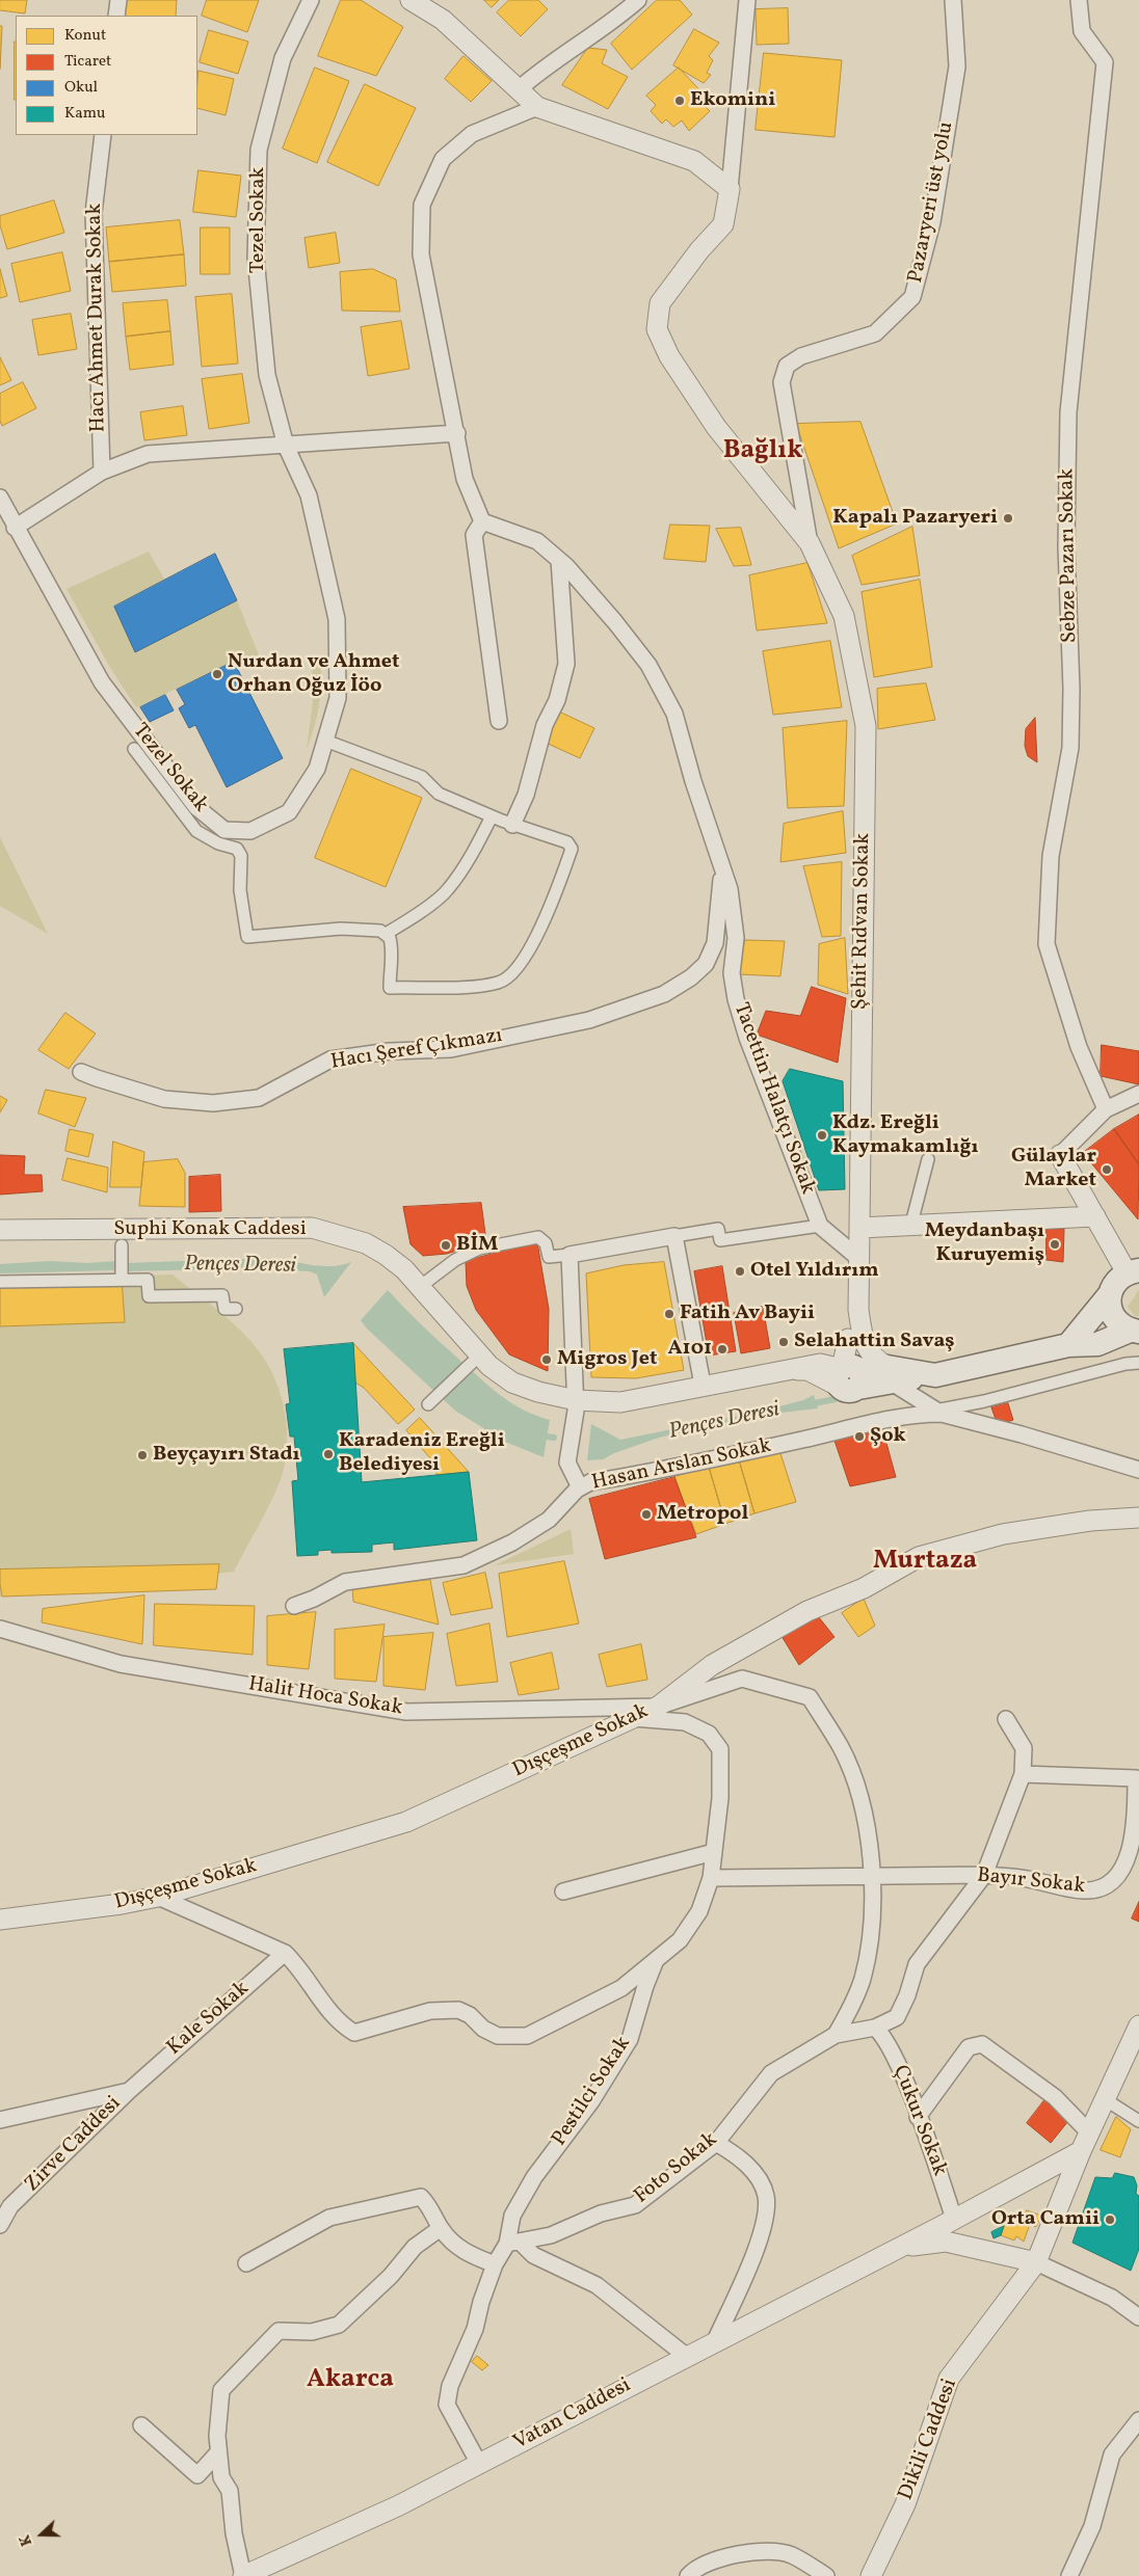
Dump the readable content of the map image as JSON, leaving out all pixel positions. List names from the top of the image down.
{
  "streets": {
    "main road": ["Suphi Konak Caddesi"],
    "street": [
      "Pazaryeri üst yolu",
      "Tezel Sokak",
      "Hacı Ahmet Durak Sokak",
      "Sebze Pazarı Sokak",
      "Şehit Rıdvan Sokak",
      "Hacı Şeref Çıkmazı",
      "Tacettin Halatçı Sokak",
      "Hasan Arslan Sokak",
      "Halit Hoca Sokak",
      "Dışçeşme Sokak",
      "Bayır Sokak",
      "Kale Sokak",
      "Pestilci Sokak",
      "Çukur Sokak",
      "Zirve Caddesi",
      "Foto Sokak",
      "Vatan Caddesi",
      "Dikili Caddesi"
    ]
  },
  "crossings": [
    ["Pazaryeri üst yolu", "Şehit Rıdvan Sokak"],
    ["Şehit Rıdvan Sokak", "Tacettin Halatçı Sokak"],
    ["Şehit Rıdvan Sokak", "Suphi Konak Caddesi"],
    ["Hacı Şeref Çıkmazı", "Tacettin Halatçı Sokak"],
    ["Suphi Konak Caddesi", "Hasan Arslan Sokak"],
    ["Halit Hoca Sokak", "Dışçeşme Sokak"],
    ["Halit Hoca Sokak", "Bayır Sokak"],
    ["Halit Hoca Sokak", "Foto Sokak"],
    ["Kale Sokak", "Zirve Caddesi"],
    ["Pestilci Sokak", "Foto Sokak"],
    ["Pestilci Sokak", "Vatan Caddesi"],
    ["Çukur Sokak", "Vatan Caddesi"],
    ["Vatan Caddesi", "Dikili Caddesi"]
  ],
  "districts": ["Bağlık", "Murtaza", "Akarca"],
  "water": ["Pençes Deresi"],
  "places": [
    "Ekomini",
    "Kapalı Pazaryeri",
    "Nurdan ve Ahmet Orhan Oğuz İöo",
    "Kdz. Ereğli Kaymakamlığı",
    "Gülaylar Market",
    "Meydanbaşı Kuruyemiş",
    "BİM",
    "Otel Yıldırım",
    "Fatih Av Bayii",
    "Selahattin Savaş",
    "A101",
    "Migros Jet",
    "Şok",
    "Karadeniz Ereğli Belediyesi",
    "Beyçayırı Stadı",
    "Metropol",
    "Orta Camii"
  ],
  "legend": [
    "Konut",
    "Ticaret",
    "Okul",
    "Kamu"
  ],
  "north": "left"
}
